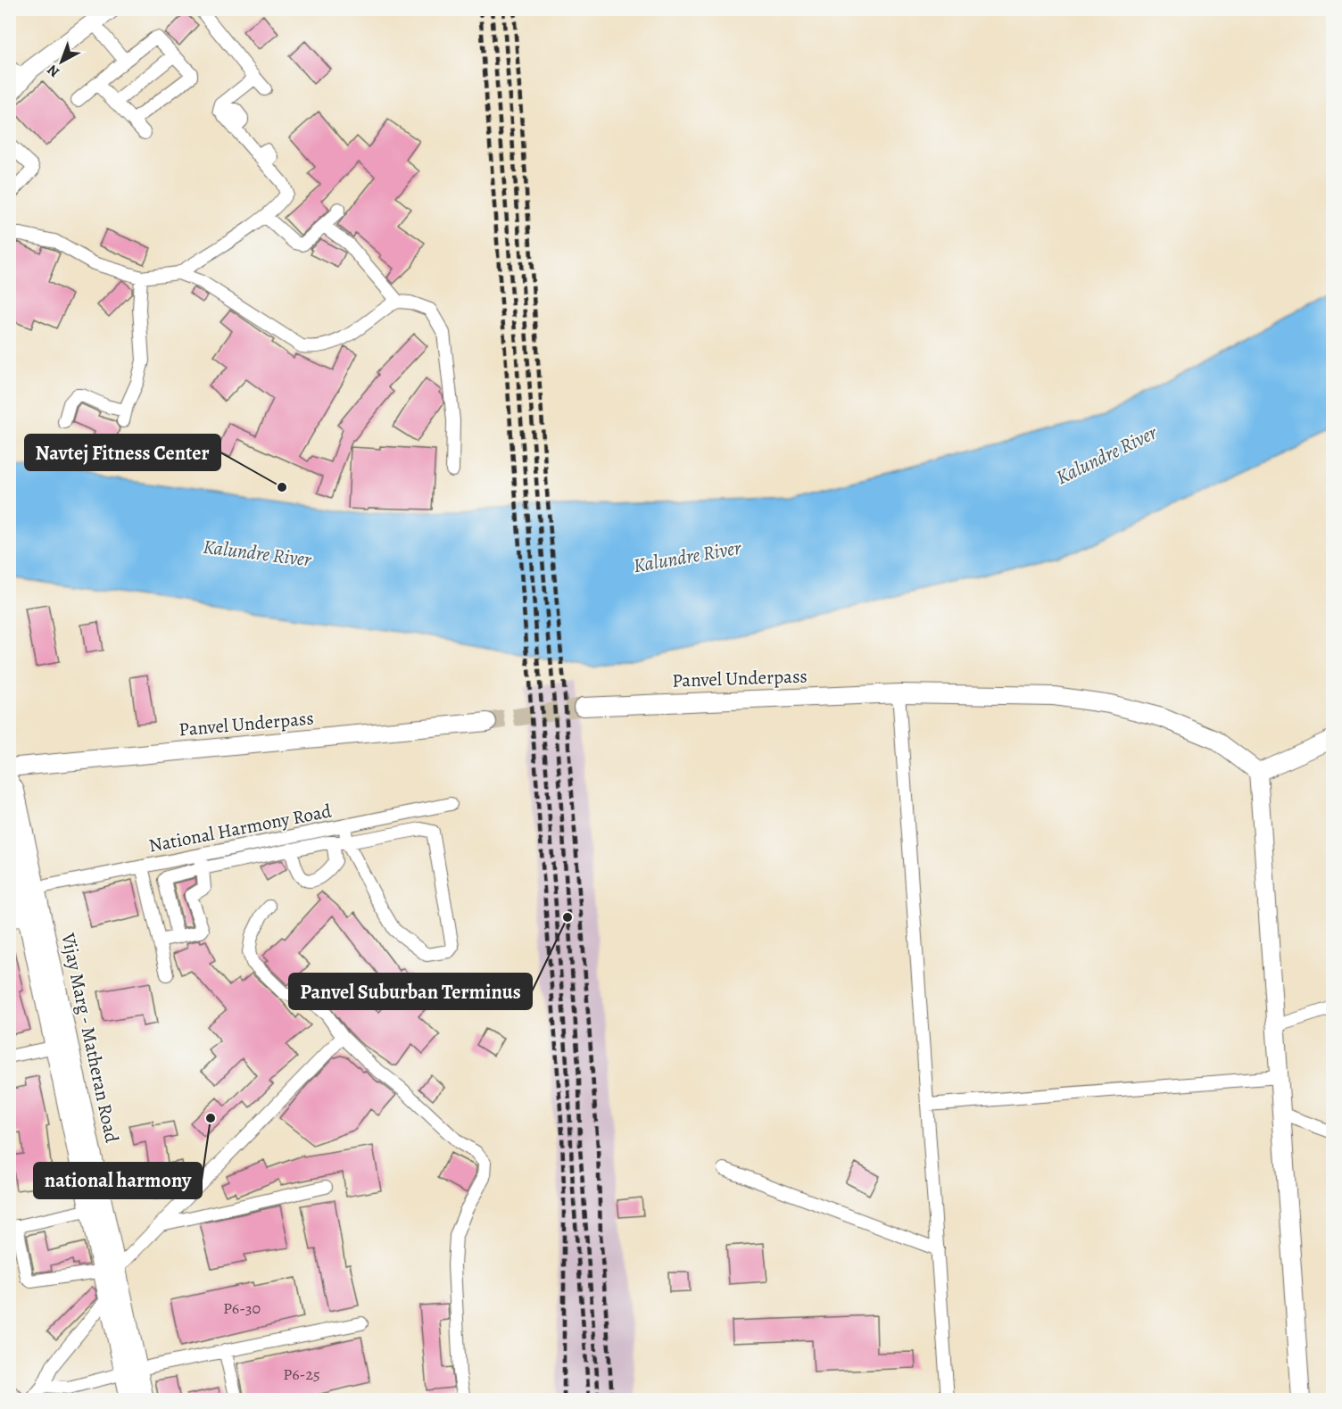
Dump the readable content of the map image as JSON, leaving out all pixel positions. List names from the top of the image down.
{
  "streets": {
    "main road": ["Panvel Underpass", "Vijay Marg - Matheran Road"],
    "street": ["National Harmony Road"]
  },
  "crossings": [
    ["National Harmony Road", "Vijay Marg - Matheran Road"]
  ],
  "water": ["Kalundre River"],
  "places": ["Navtej Fitness Center", "Panvel Suburban Terminus", "national harmony"],
  "house_numbers": ["P6-30", "P6-25"],
  "north": "bottom left"
}
